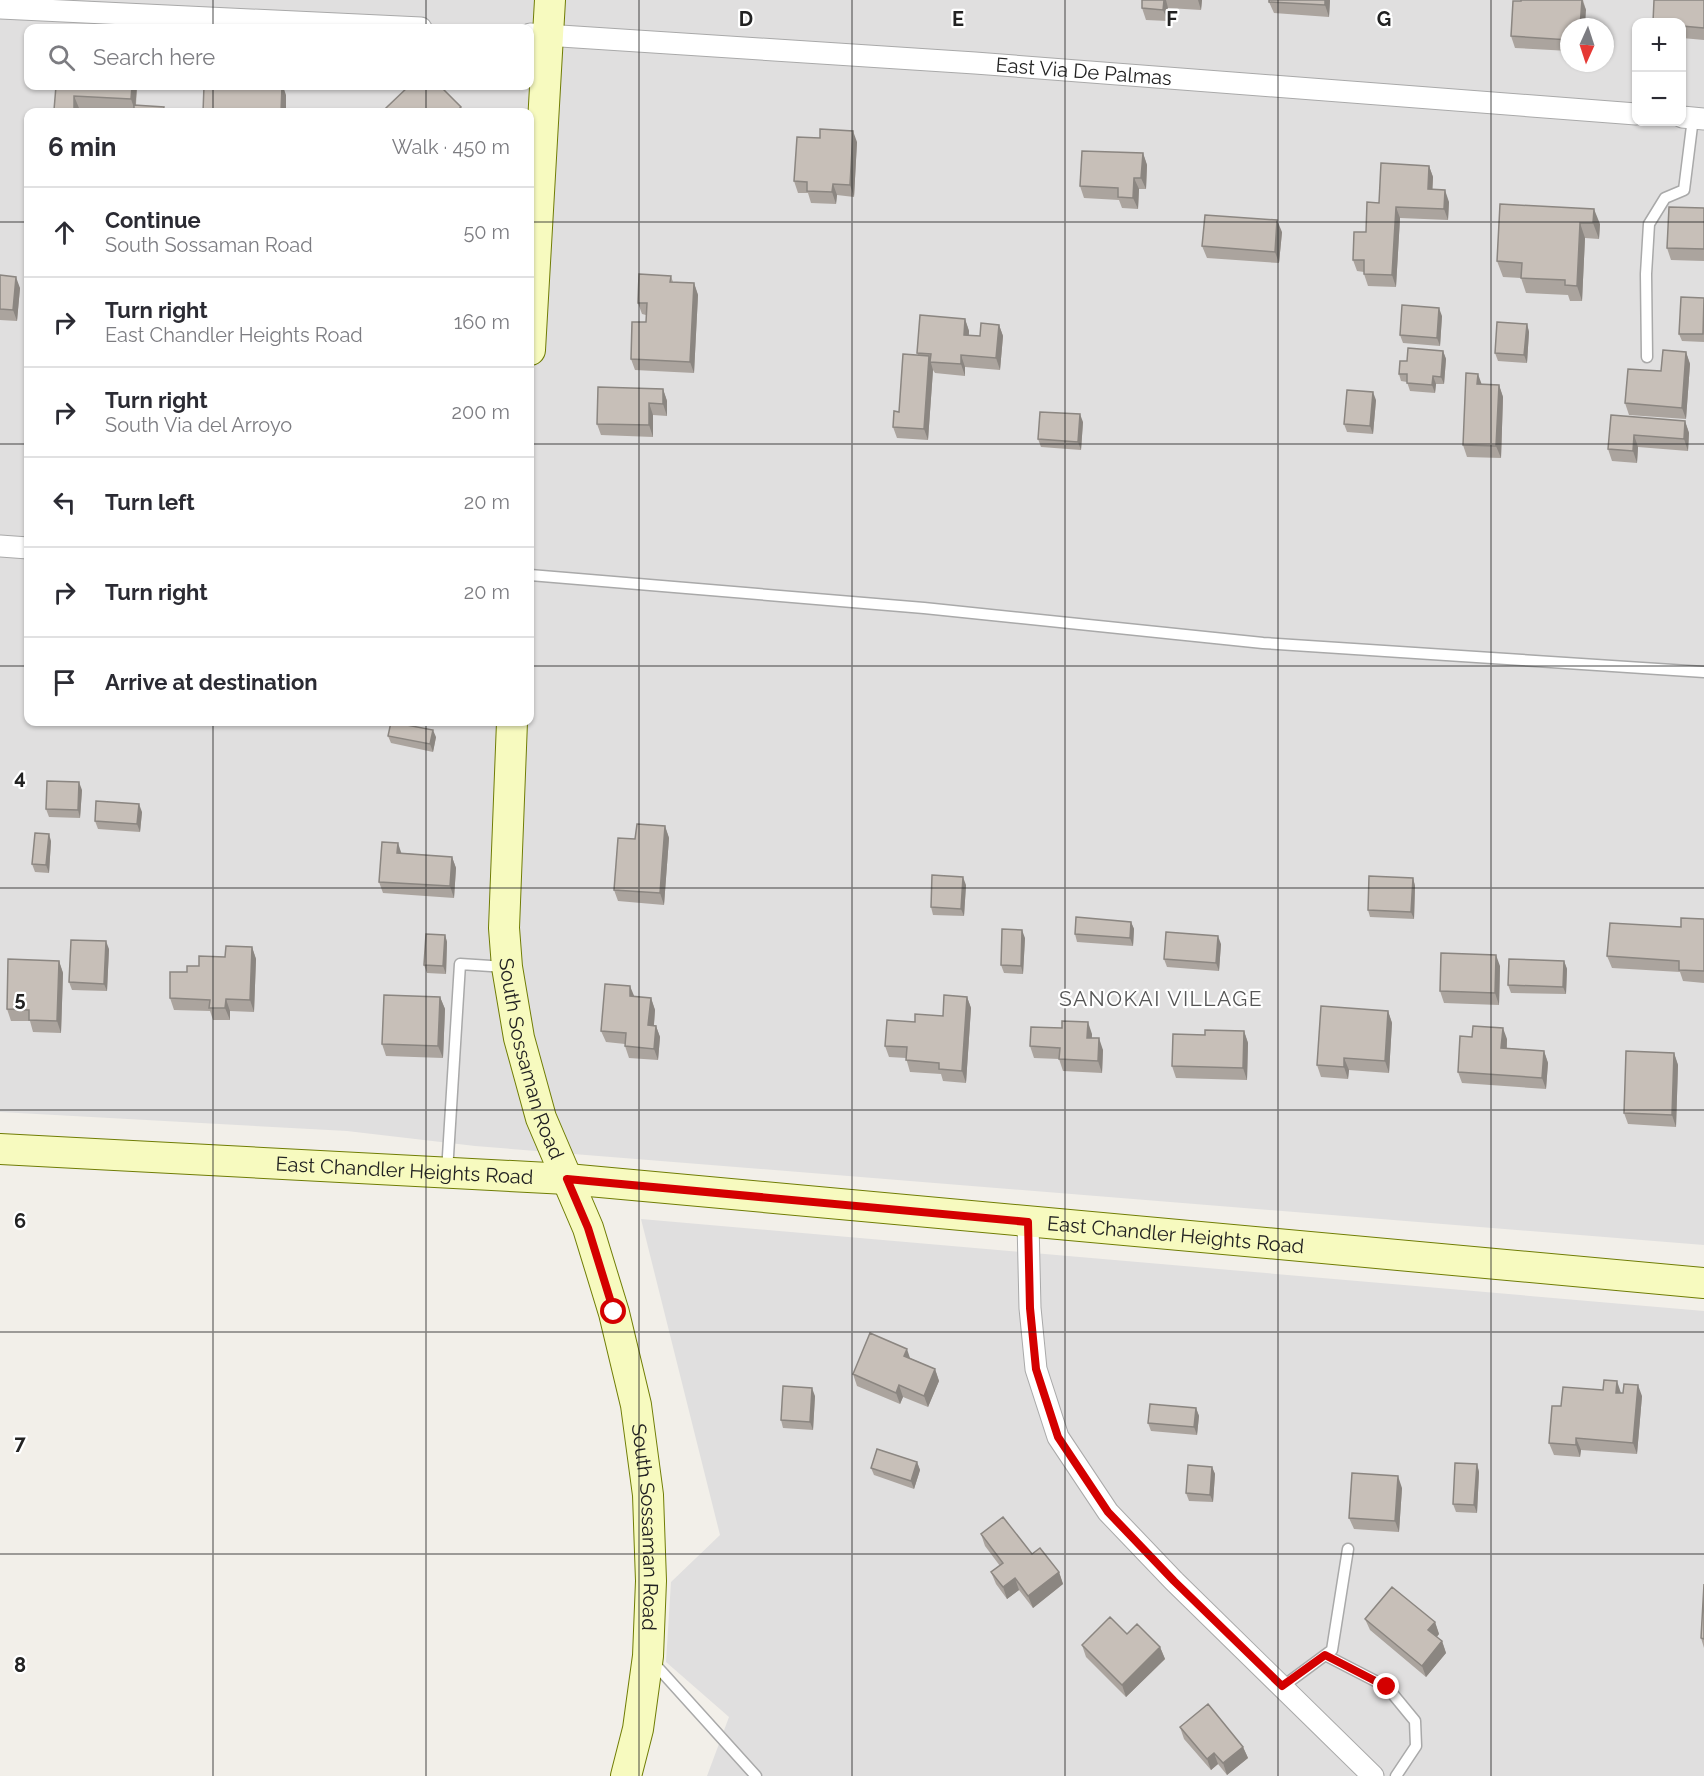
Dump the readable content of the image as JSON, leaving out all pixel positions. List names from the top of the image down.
{
  "streets": {
    "main road": ["South Sossaman Road", "East Chandler Heights Road"],
    "street": ["East Via De Palmas"]
  },
  "crossings": [
    ["South Sossaman Road", "East Chandler Heights Road"]
  ],
  "districts": ["SANOKAI VILLAGE"],
  "north": "bottom",
  "page": {
    "map_buttons": ["+", "−"],
    "search": "Search here",
    "heading": ["6 min", "Walk · 450 m"],
    "list": [
      ["Continue", "South Sossaman Road", "50 m"],
      ["Turn right", "East Chandler Heights Road", "160 m"],
      ["Turn right", "South Via del Arroyo", "200 m"],
      ["Turn left", "20 m"],
      ["Turn right", "20 m"],
      "Arrive at destination"
    ]
  },
  "grid": {
    "columns": [
      "D",
      "E",
      "F",
      "G"
    ],
    "rows": [
      "4",
      "5",
      "6",
      "7",
      "8"
    ]
  }
}
